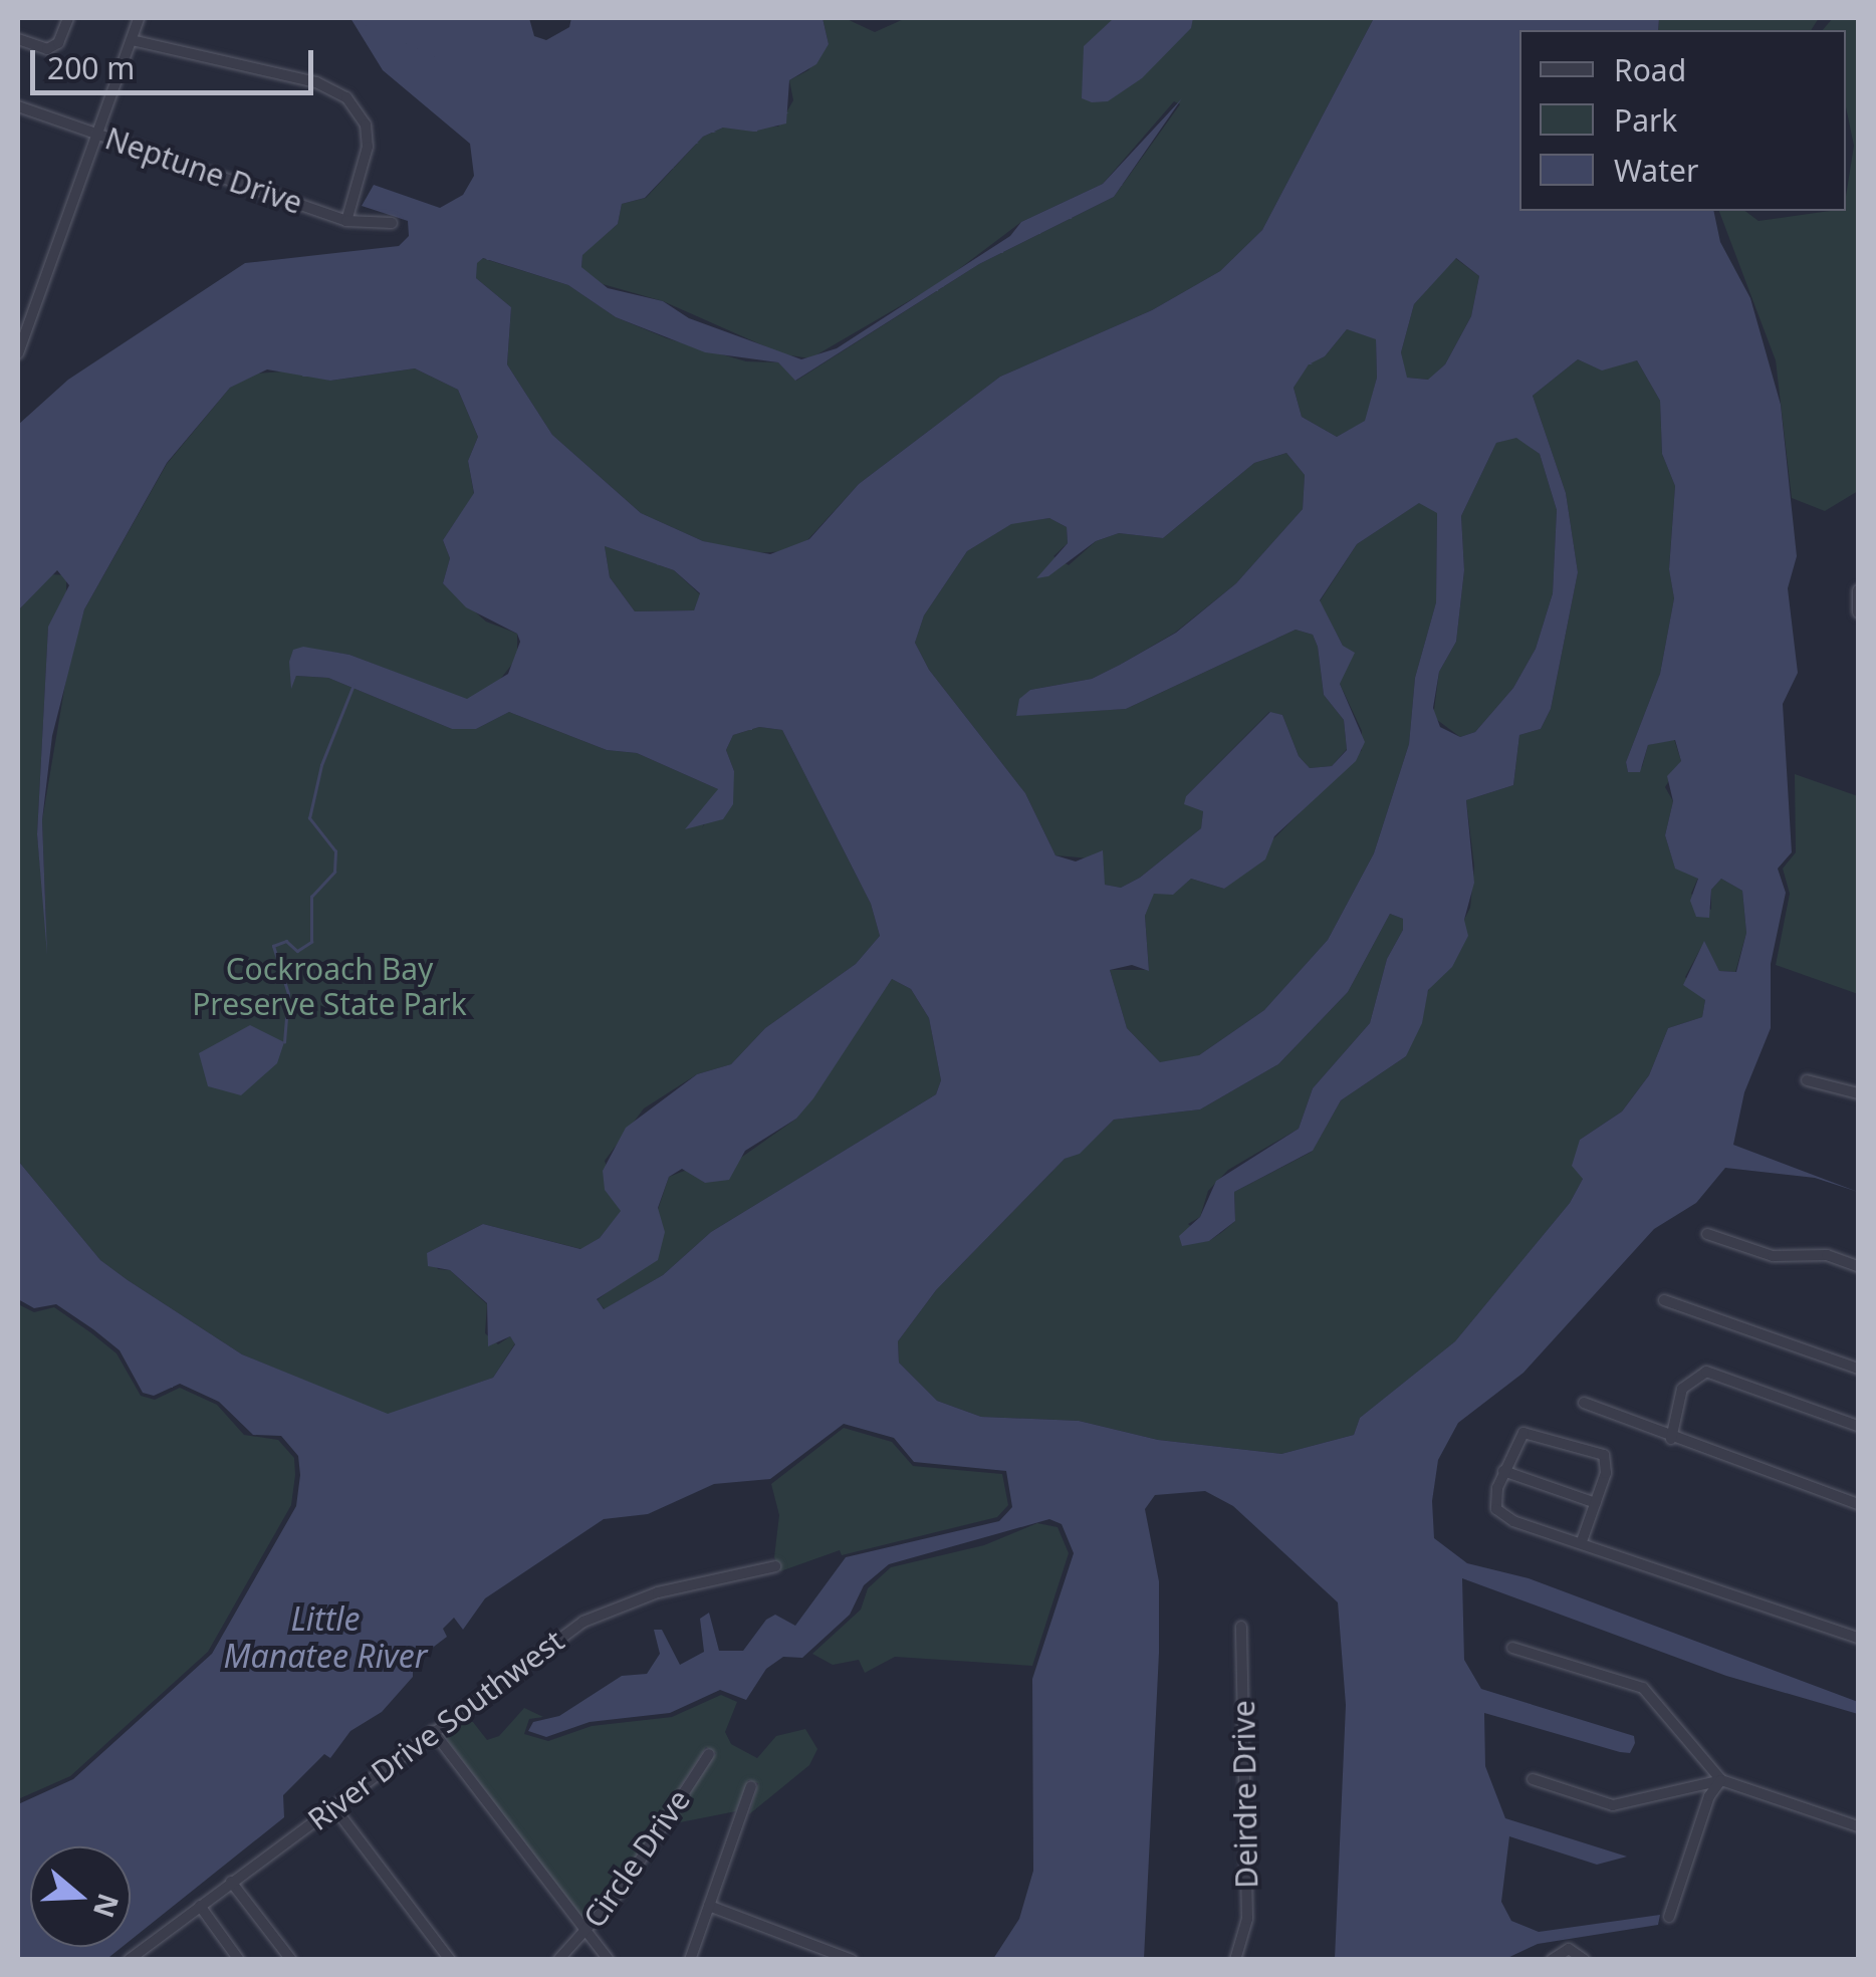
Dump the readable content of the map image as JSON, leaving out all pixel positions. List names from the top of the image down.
{
  "streets": {
    "street": [
      "Neptune Drive",
      "River Drive Southwest",
      "Deirdre Drive",
      "Circle Drive"
    ]
  },
  "water": ["Little Manatee River"],
  "parks": ["Cockroach Bay Preserve State Park"],
  "legend": ["Road", "Park", "Water"],
  "scale_bar": "200 m",
  "north": "right"
}
